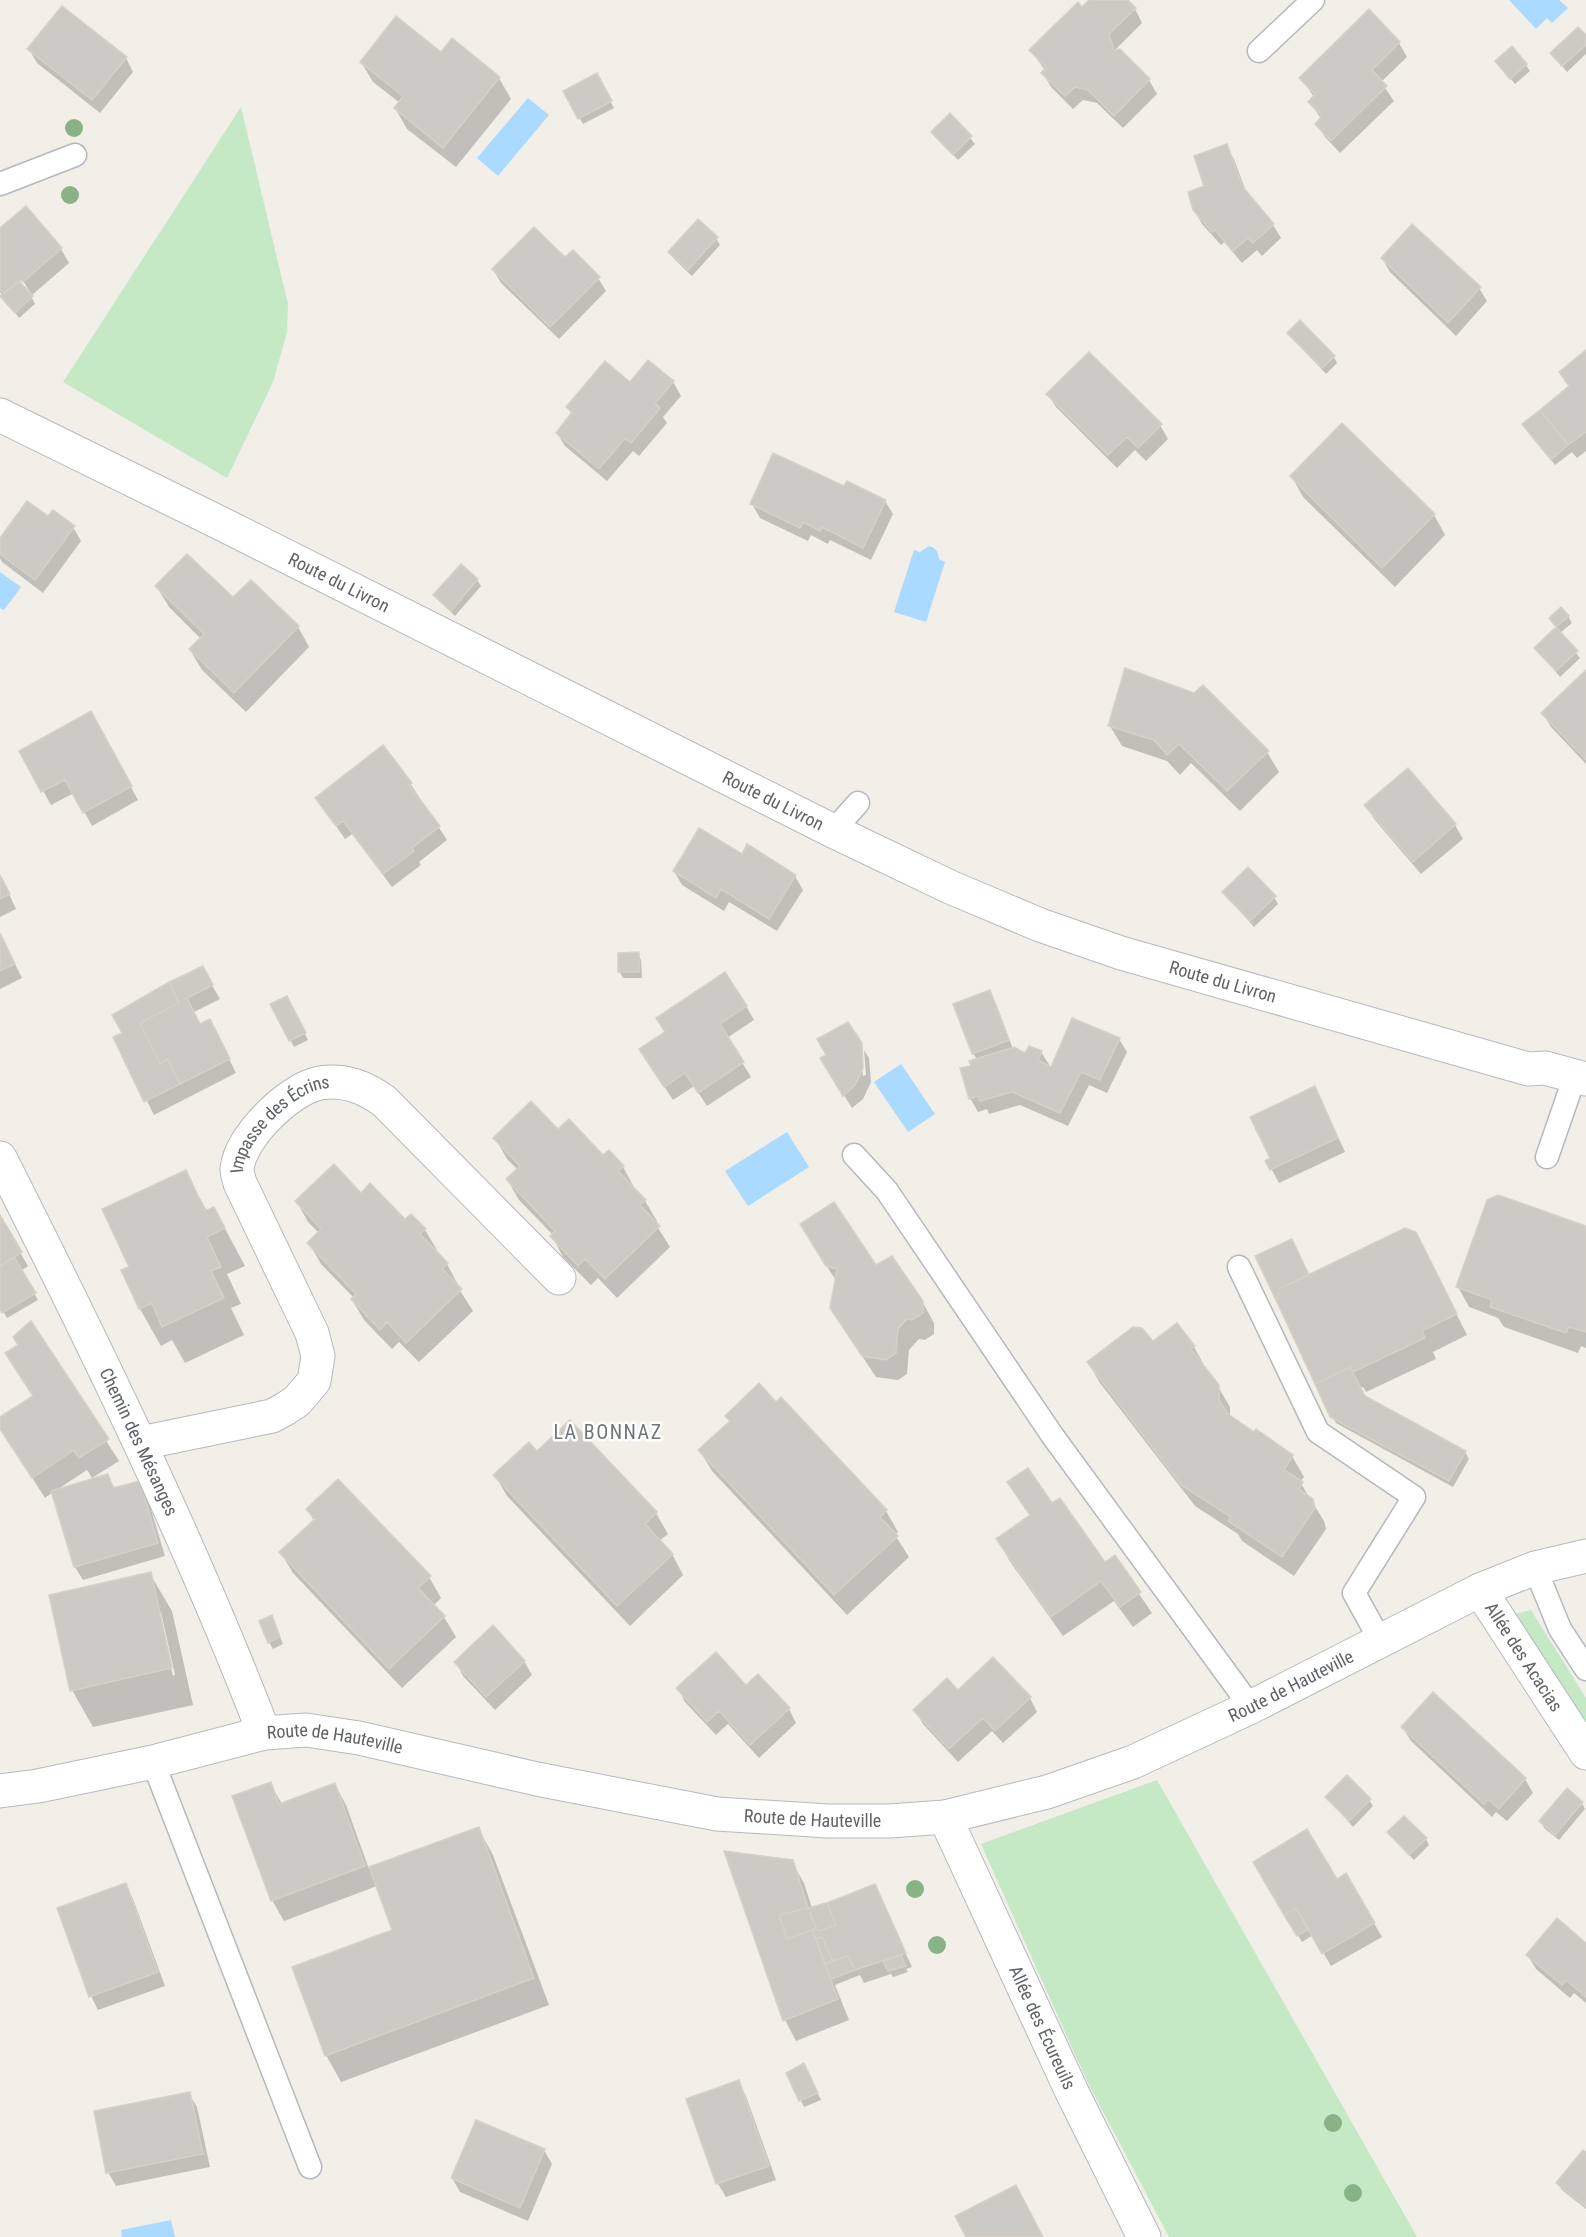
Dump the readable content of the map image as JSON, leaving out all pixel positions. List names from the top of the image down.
{
  "streets": {
    "street": [
      "Route du Livron",
      "Impasse des Écrins",
      "Chemin des Mésanges",
      "Allée des Acacias",
      "Route de Hauteville",
      "Allée des Écureuils"
    ]
  },
  "crossings": [
    ["Impasse des Écrins", "Chemin des Mésanges"],
    ["Chemin des Mésanges", "Route de Hauteville"],
    ["Allée des Acacias", "Route de Hauteville"],
    ["Route de Hauteville", "Allée des Écureuils"]
  ],
  "districts": ["LA BONNAZ"]
}
